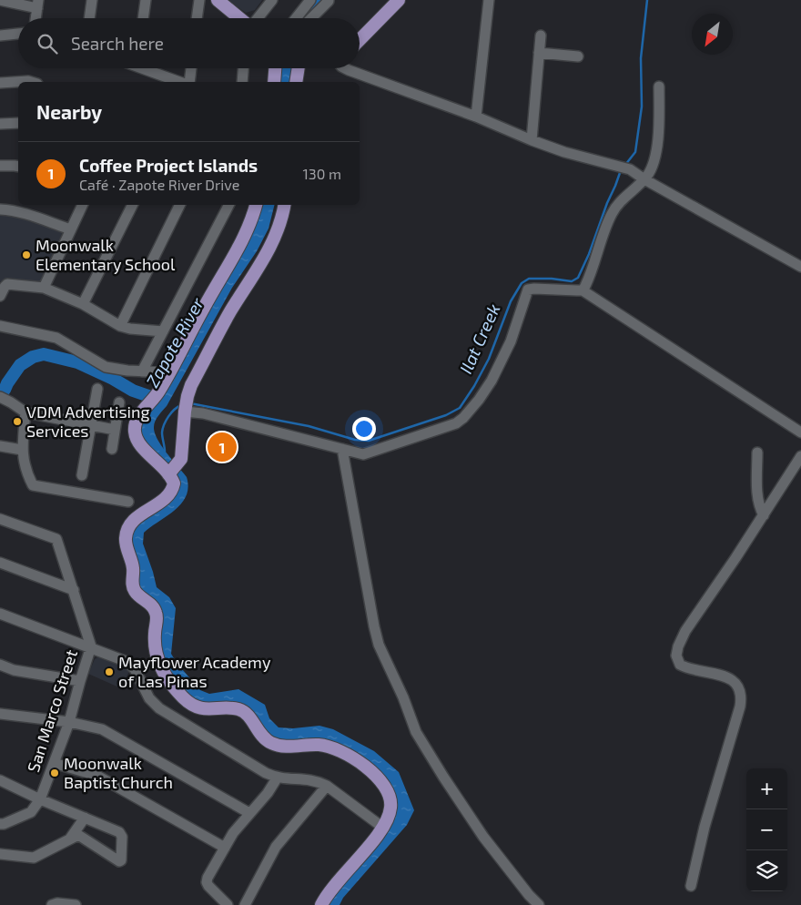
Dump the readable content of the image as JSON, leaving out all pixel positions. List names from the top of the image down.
{
  "streets": {
    "street": ["San Marco Street"]
  },
  "water": ["Ilat Creek", "Zapote River"],
  "places": [
    "Moonwalk Elementary School",
    "VDM Advertising Services",
    "Mayflower Academy of Las Pinas",
    "Moonwalk Baptist Church"
  ],
  "north": "bottom left",
  "page": {
    "search": "Search here",
    "heading": "Nearby",
    "list": [
      {
        "mark": "1",
        "name": "Coffee Project Islands",
        "note": "Café · Zapote River Drive",
        "value": "130 m"
      }
    ],
    "pins": "1",
    "map_buttons": ["+", "−"]
  }
}
